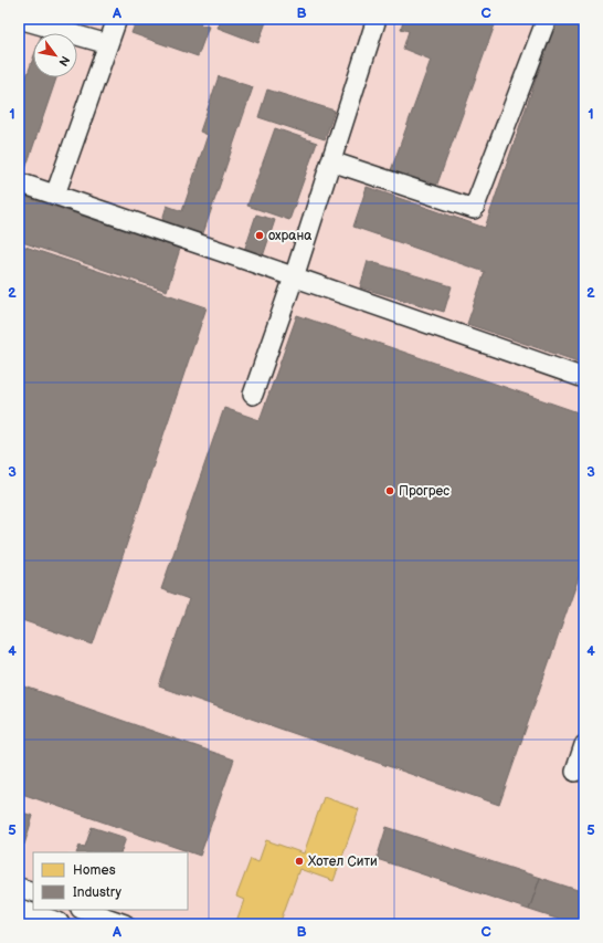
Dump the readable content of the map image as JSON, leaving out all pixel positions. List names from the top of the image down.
{
  "places": ["охрана", "Прогрес", "Хотел Сити"],
  "legend": ["Homes", "Industry"],
  "north": "bottom right",
  "grid": {
    "columns": ["A", "B", "C"],
    "rows": [
      "1",
      "2",
      "3",
      "4",
      "5"
    ]
  }
}
